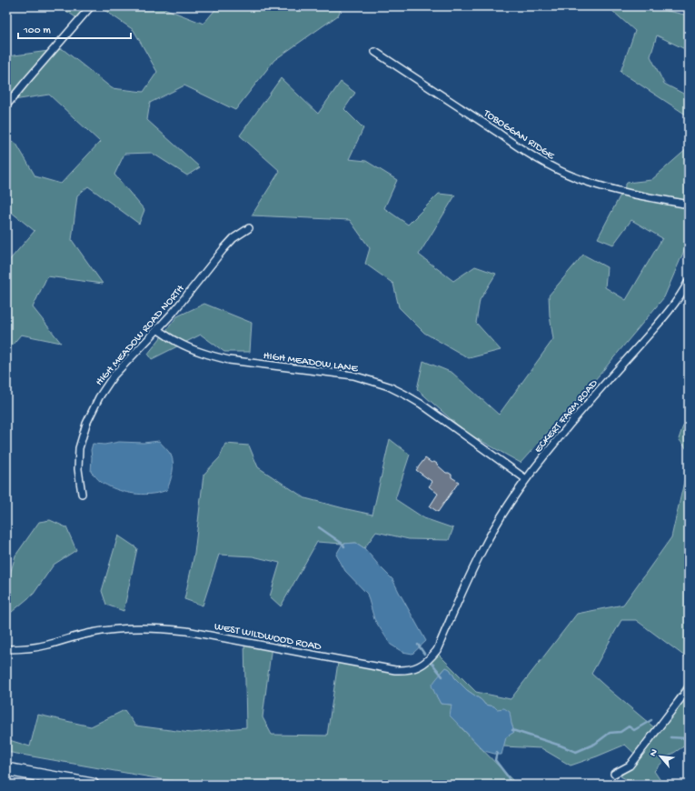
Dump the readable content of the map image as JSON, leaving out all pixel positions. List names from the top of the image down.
{
  "streets": {
    "street": [
      "TOBOGGAN RIDGE",
      "HIGH MEADOW ROAD NORTH",
      "HIGH MEADOW LANE",
      "ECKERT FARM ROAD",
      "WEST WILDWOOD ROAD"
    ]
  },
  "crossings": [
    ["HIGH MEADOW ROAD NORTH", "HIGH MEADOW LANE"],
    ["HIGH MEADOW LANE", "ECKERT FARM ROAD"],
    ["ECKERT FARM ROAD", "WEST WILDWOOD ROAD"]
  ],
  "scale_bar": "100 m",
  "north": "top left"
}
